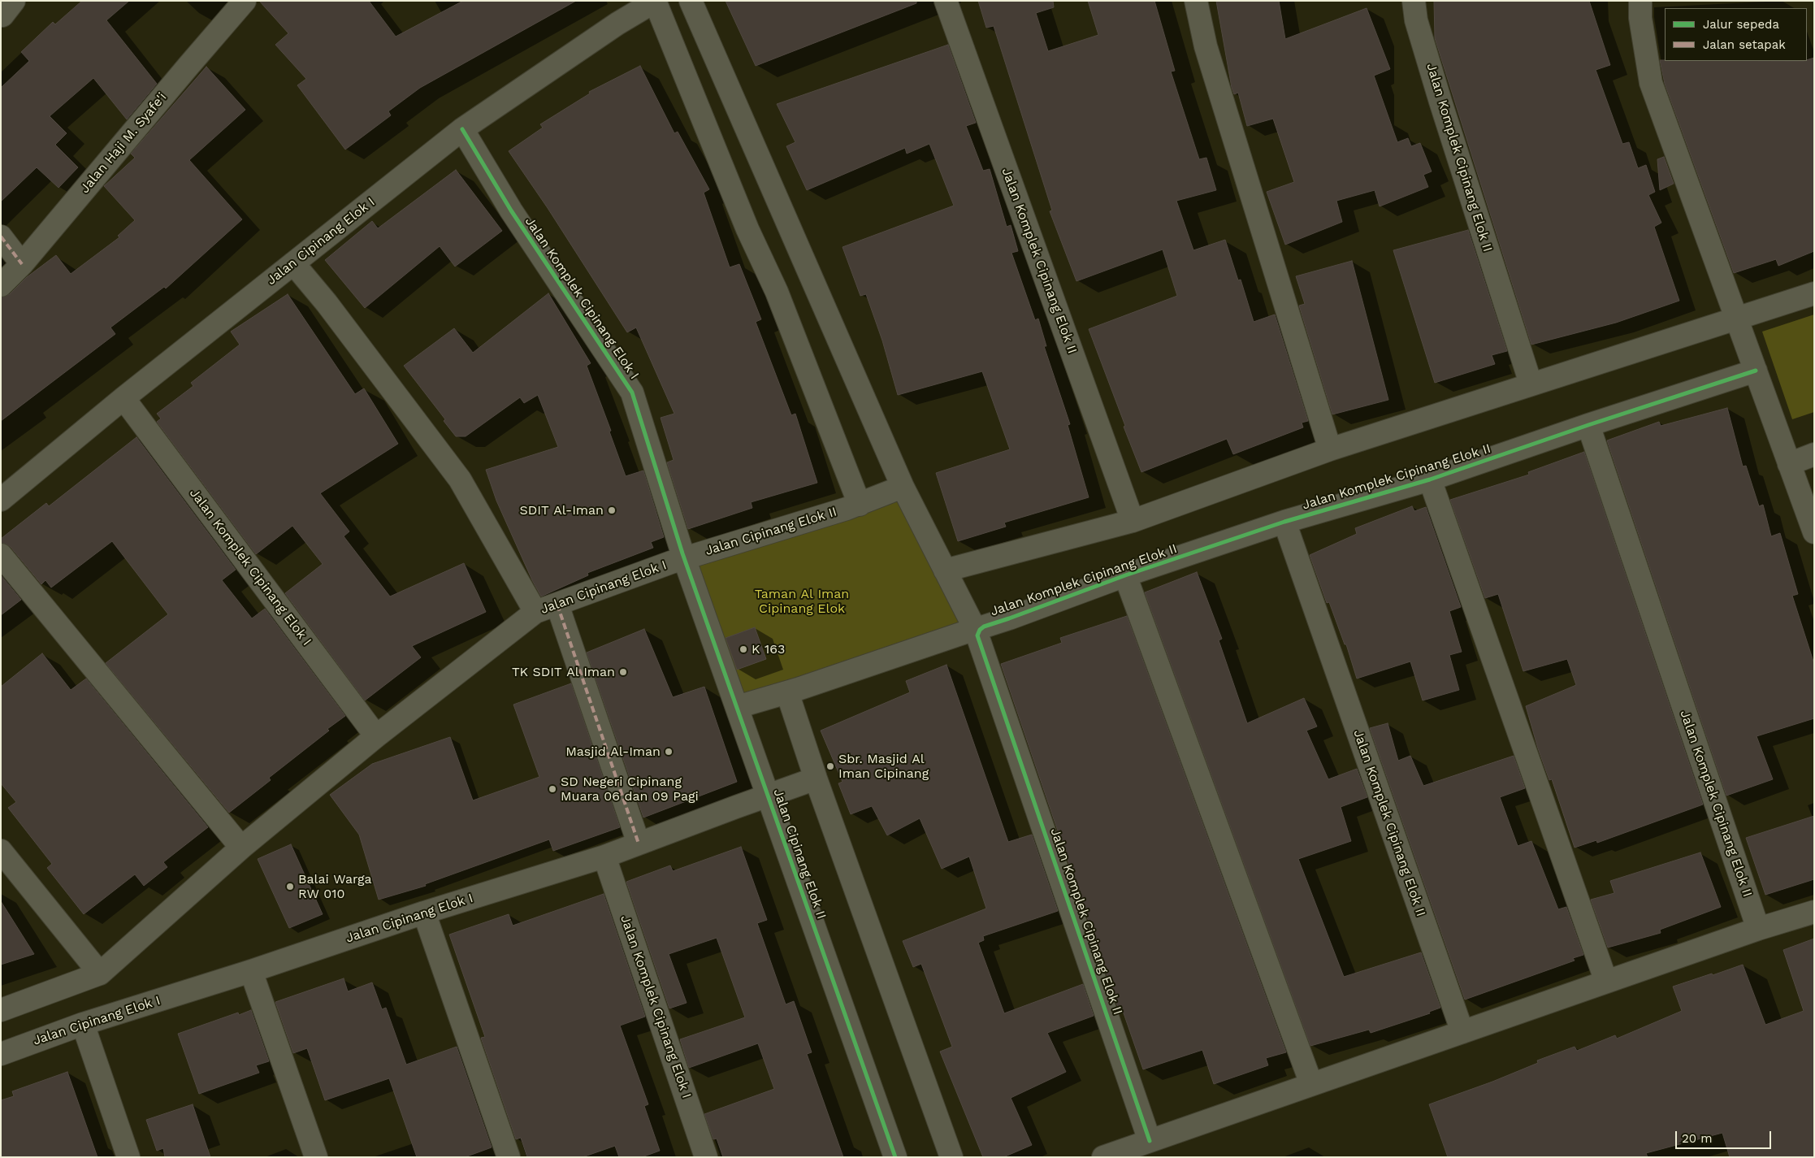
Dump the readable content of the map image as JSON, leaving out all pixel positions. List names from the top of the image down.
{
  "streets": {
    "street": [
      "Jalan Haji M. Syafe'i",
      "Jalan Komplek Cipinang Elok II",
      "Jalan Cipinang Elok I",
      "Jalan Komplek Cipinang Elok I",
      "Jalan Cipinang Elok II"
    ]
  },
  "crossings": [
    ["Jalan Cipinang Elok I", "Jalan Komplek Cipinang Elok I"],
    ["Jalan Cipinang Elok I", "Jalan Cipinang Elok II"],
    ["Jalan Komplek Cipinang Elok I", "Jalan Cipinang Elok II"]
  ],
  "parks": ["Taman Al Iman Cipinang Elok"],
  "places": [
    "SDIT Al-Iman",
    "K 163",
    "TK SDIT Al Iman",
    "Masjid Al-Iman",
    "Sbr. Masjid Al Iman Cipinang",
    "SD Negeri Cipinang Muara 06 dan 09 Pagi",
    "Balai Warga RW 010"
  ],
  "legend": ["Jalur sepeda", "Jalan setapak"],
  "scale_bar": "20 m"
}
